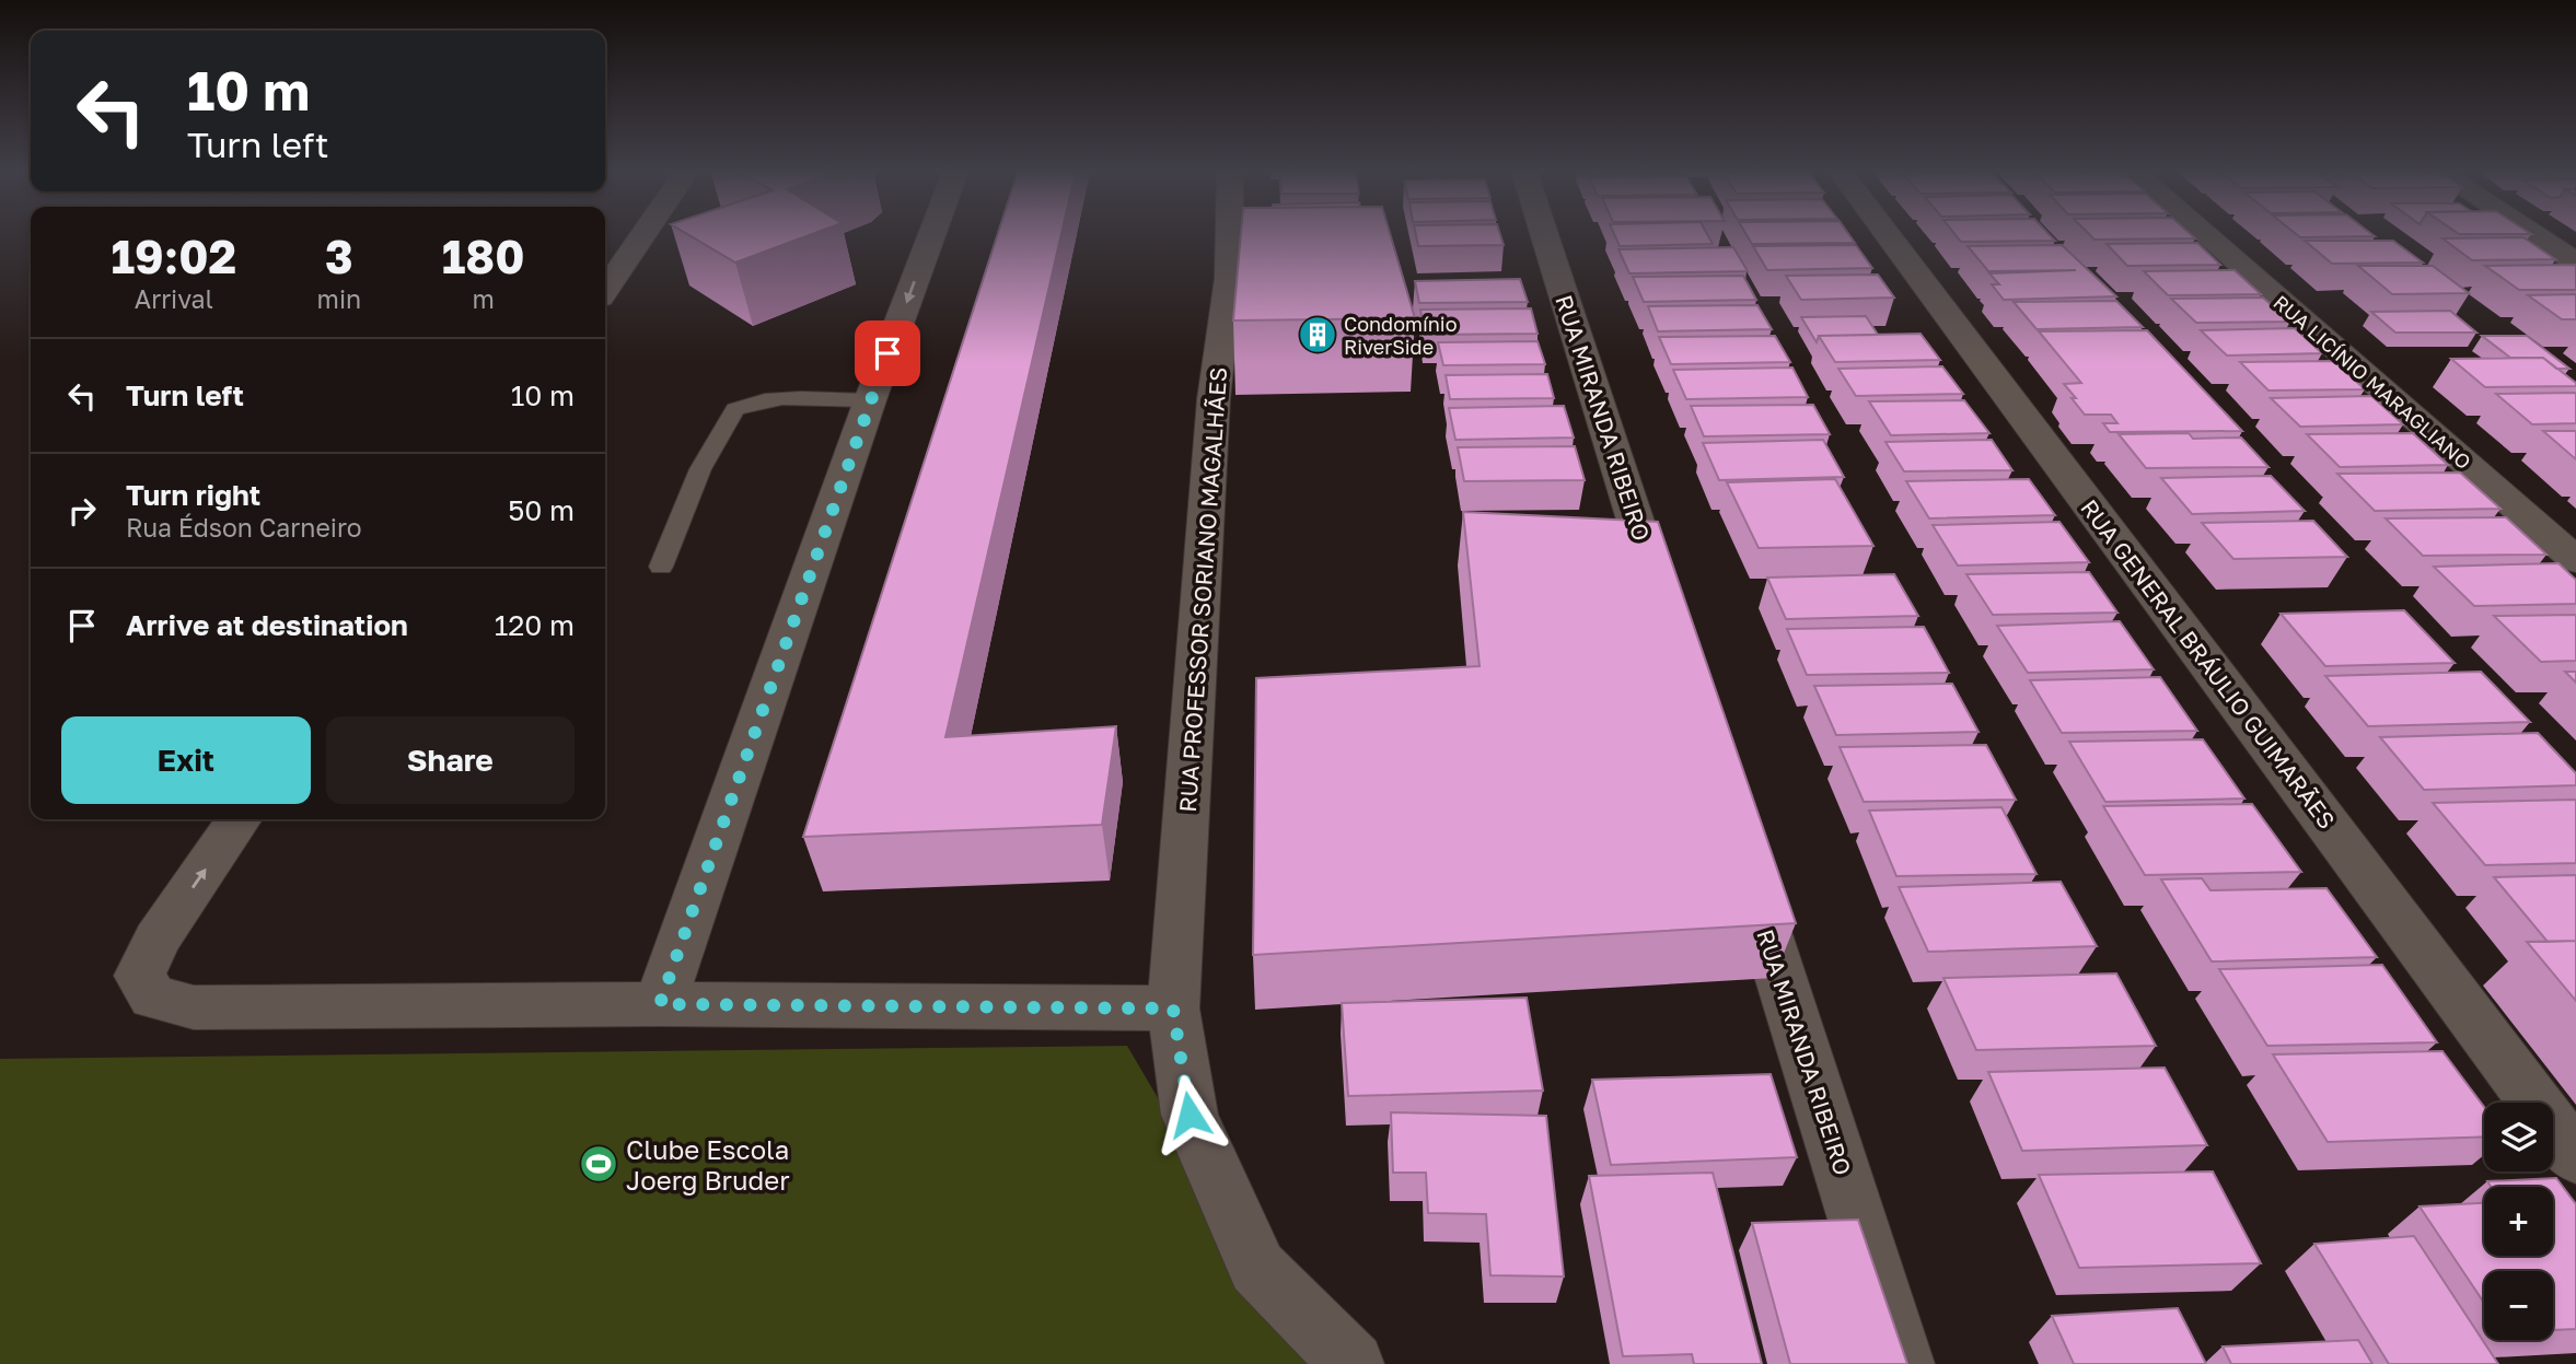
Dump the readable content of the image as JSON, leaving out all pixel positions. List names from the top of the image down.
{
  "streets": {
    "street": [
      "RUA LICÍNIO MARAGLIANO",
      "RUA MIRANDA RIBEIRO",
      "RUA PROFESSOR SORIANO MAGALHÃES",
      "RUA GENERAL BRÁULIO GUIMARÃES"
    ]
  },
  "places": {
    "building": ["Condomínio RiverSide"],
    "sports": ["Clube Escola Joerg Bruder"]
  },
  "page": {
    "turn": ["10 m", "Turn left"],
    "eta": [
      "19:02",
      "Arrival",
      "3",
      "min",
      "180",
      "m"
    ],
    "list": [
      {
        "name": "Turn left",
        "value": "10 m"
      },
      {
        "name": "Turn right",
        "note": "Rua Édson Carneiro",
        "value": "50 m"
      },
      {
        "name": "Arrive at destination",
        "value": "120 m"
      }
    ],
    "buttons": ["Exit", "Share"],
    "map_buttons": ["+", "−"]
  }
}
